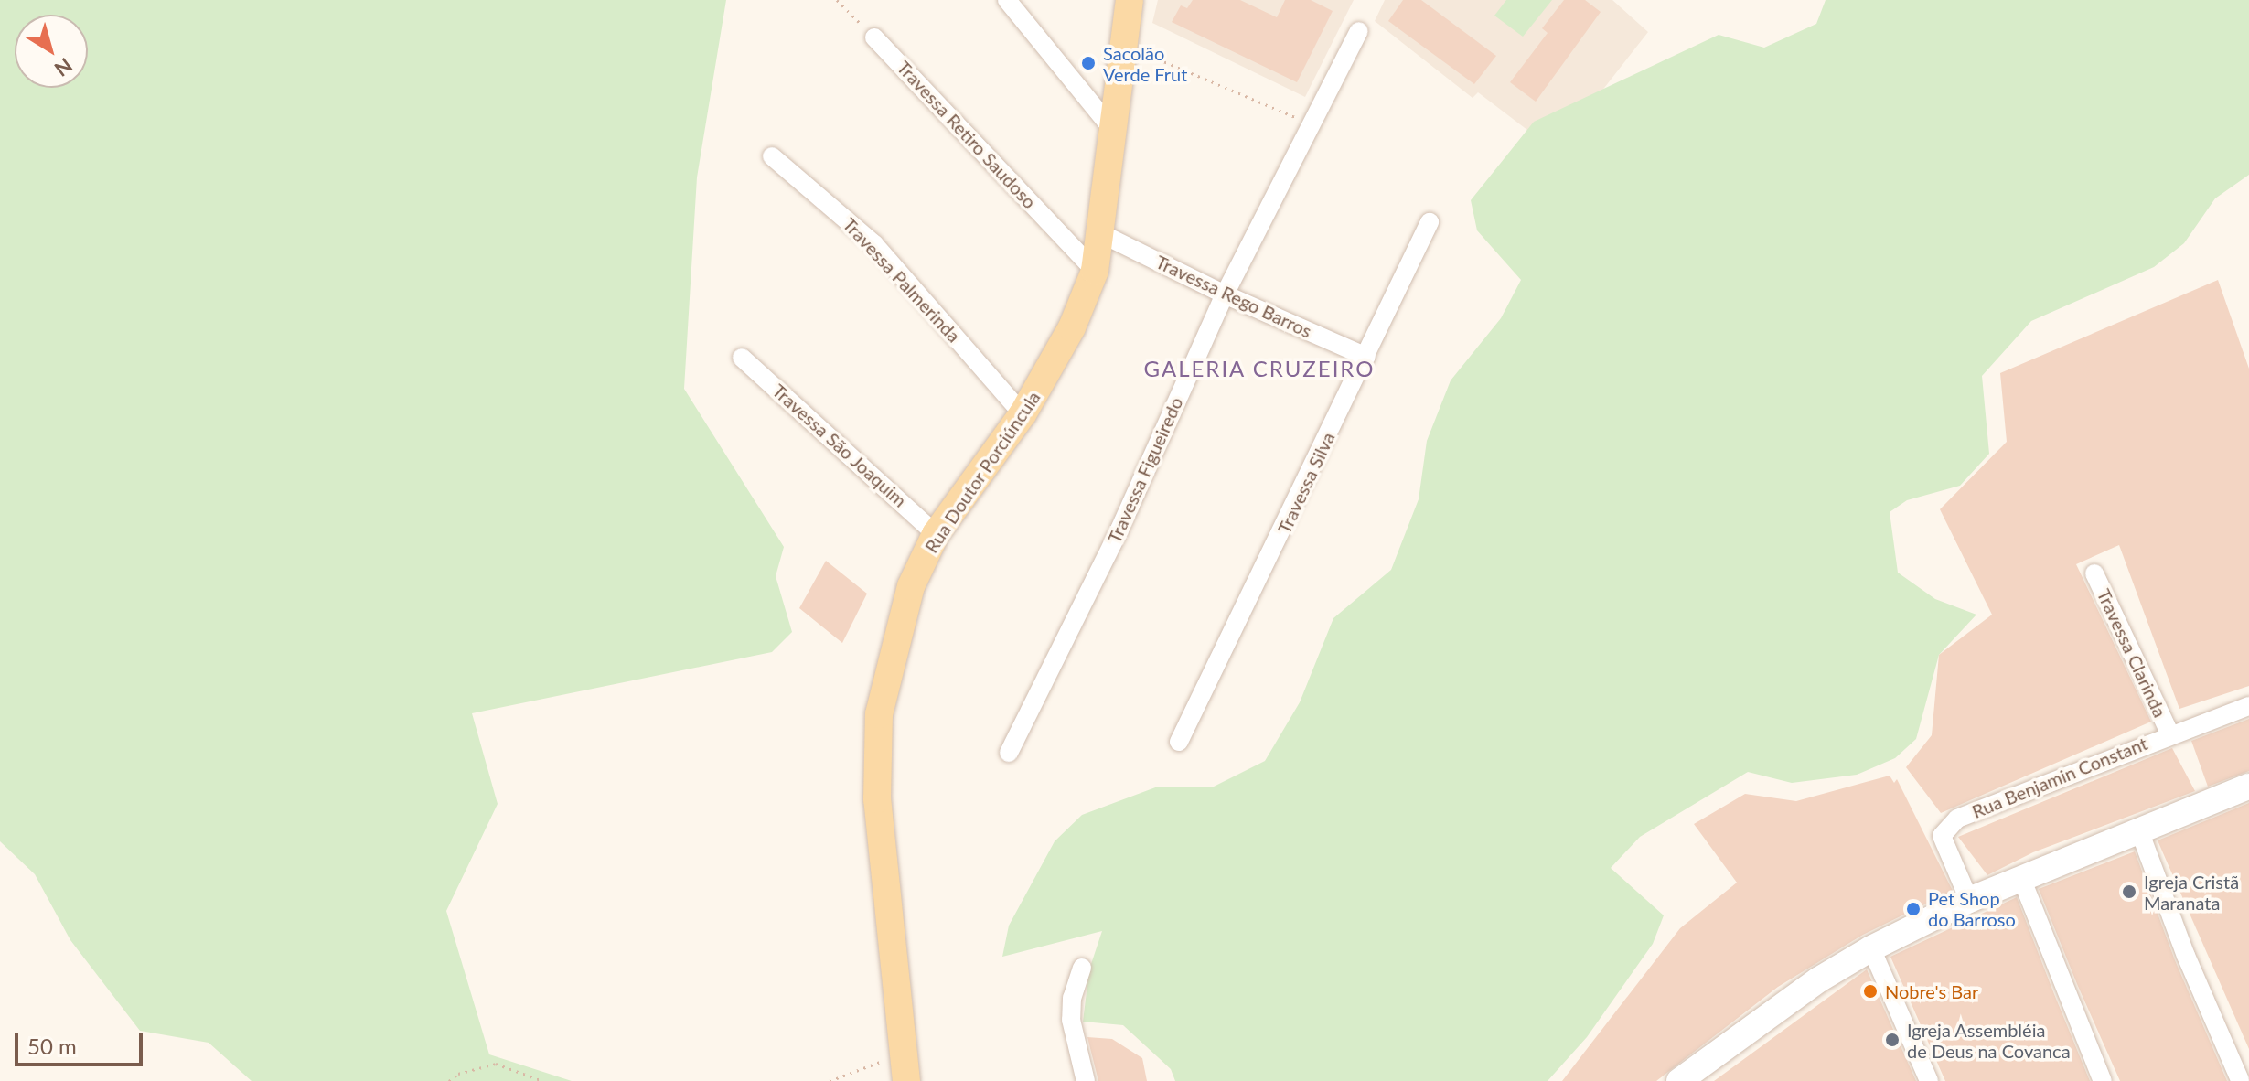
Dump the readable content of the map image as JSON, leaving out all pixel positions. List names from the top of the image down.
{
  "streets": {
    "main road": ["Rua Doutor Porciúncula"],
    "street": [
      "Travessa Retiro Saudoso",
      "Travessa Palmerinda",
      "Travessa Rego Barros",
      "Travessa São Joaquim",
      "Travessa Figueiredo",
      "Travessa Silva",
      "Travessa Clarinda",
      "Rua Benjamin Constant"
    ]
  },
  "crossings": [
    ["Travessa Retiro Saudoso", "Rua Doutor Porciúncula"],
    ["Travessa Palmerinda", "Rua Doutor Porciúncula"],
    ["Travessa Rego Barros", "Travessa Figueiredo"],
    ["Travessa Rego Barros", "Rua Doutor Porciúncula"],
    ["Travessa Rego Barros", "Travessa Silva"],
    ["Travessa São Joaquim", "Rua Doutor Porciúncula"],
    ["Travessa Clarinda", "Rua Benjamin Constant"]
  ],
  "districts": ["GALERIA CRUZEIRO"],
  "places": [
    "Sacolão Verde Frut",
    "Igreja Cristã Maranata",
    "Pet Shop do Barroso",
    "Nobre's Bar",
    "Igreja Assembléia de Deus na Covanca"
  ],
  "scale_bar": "50 m",
  "north": "bottom right"
}
